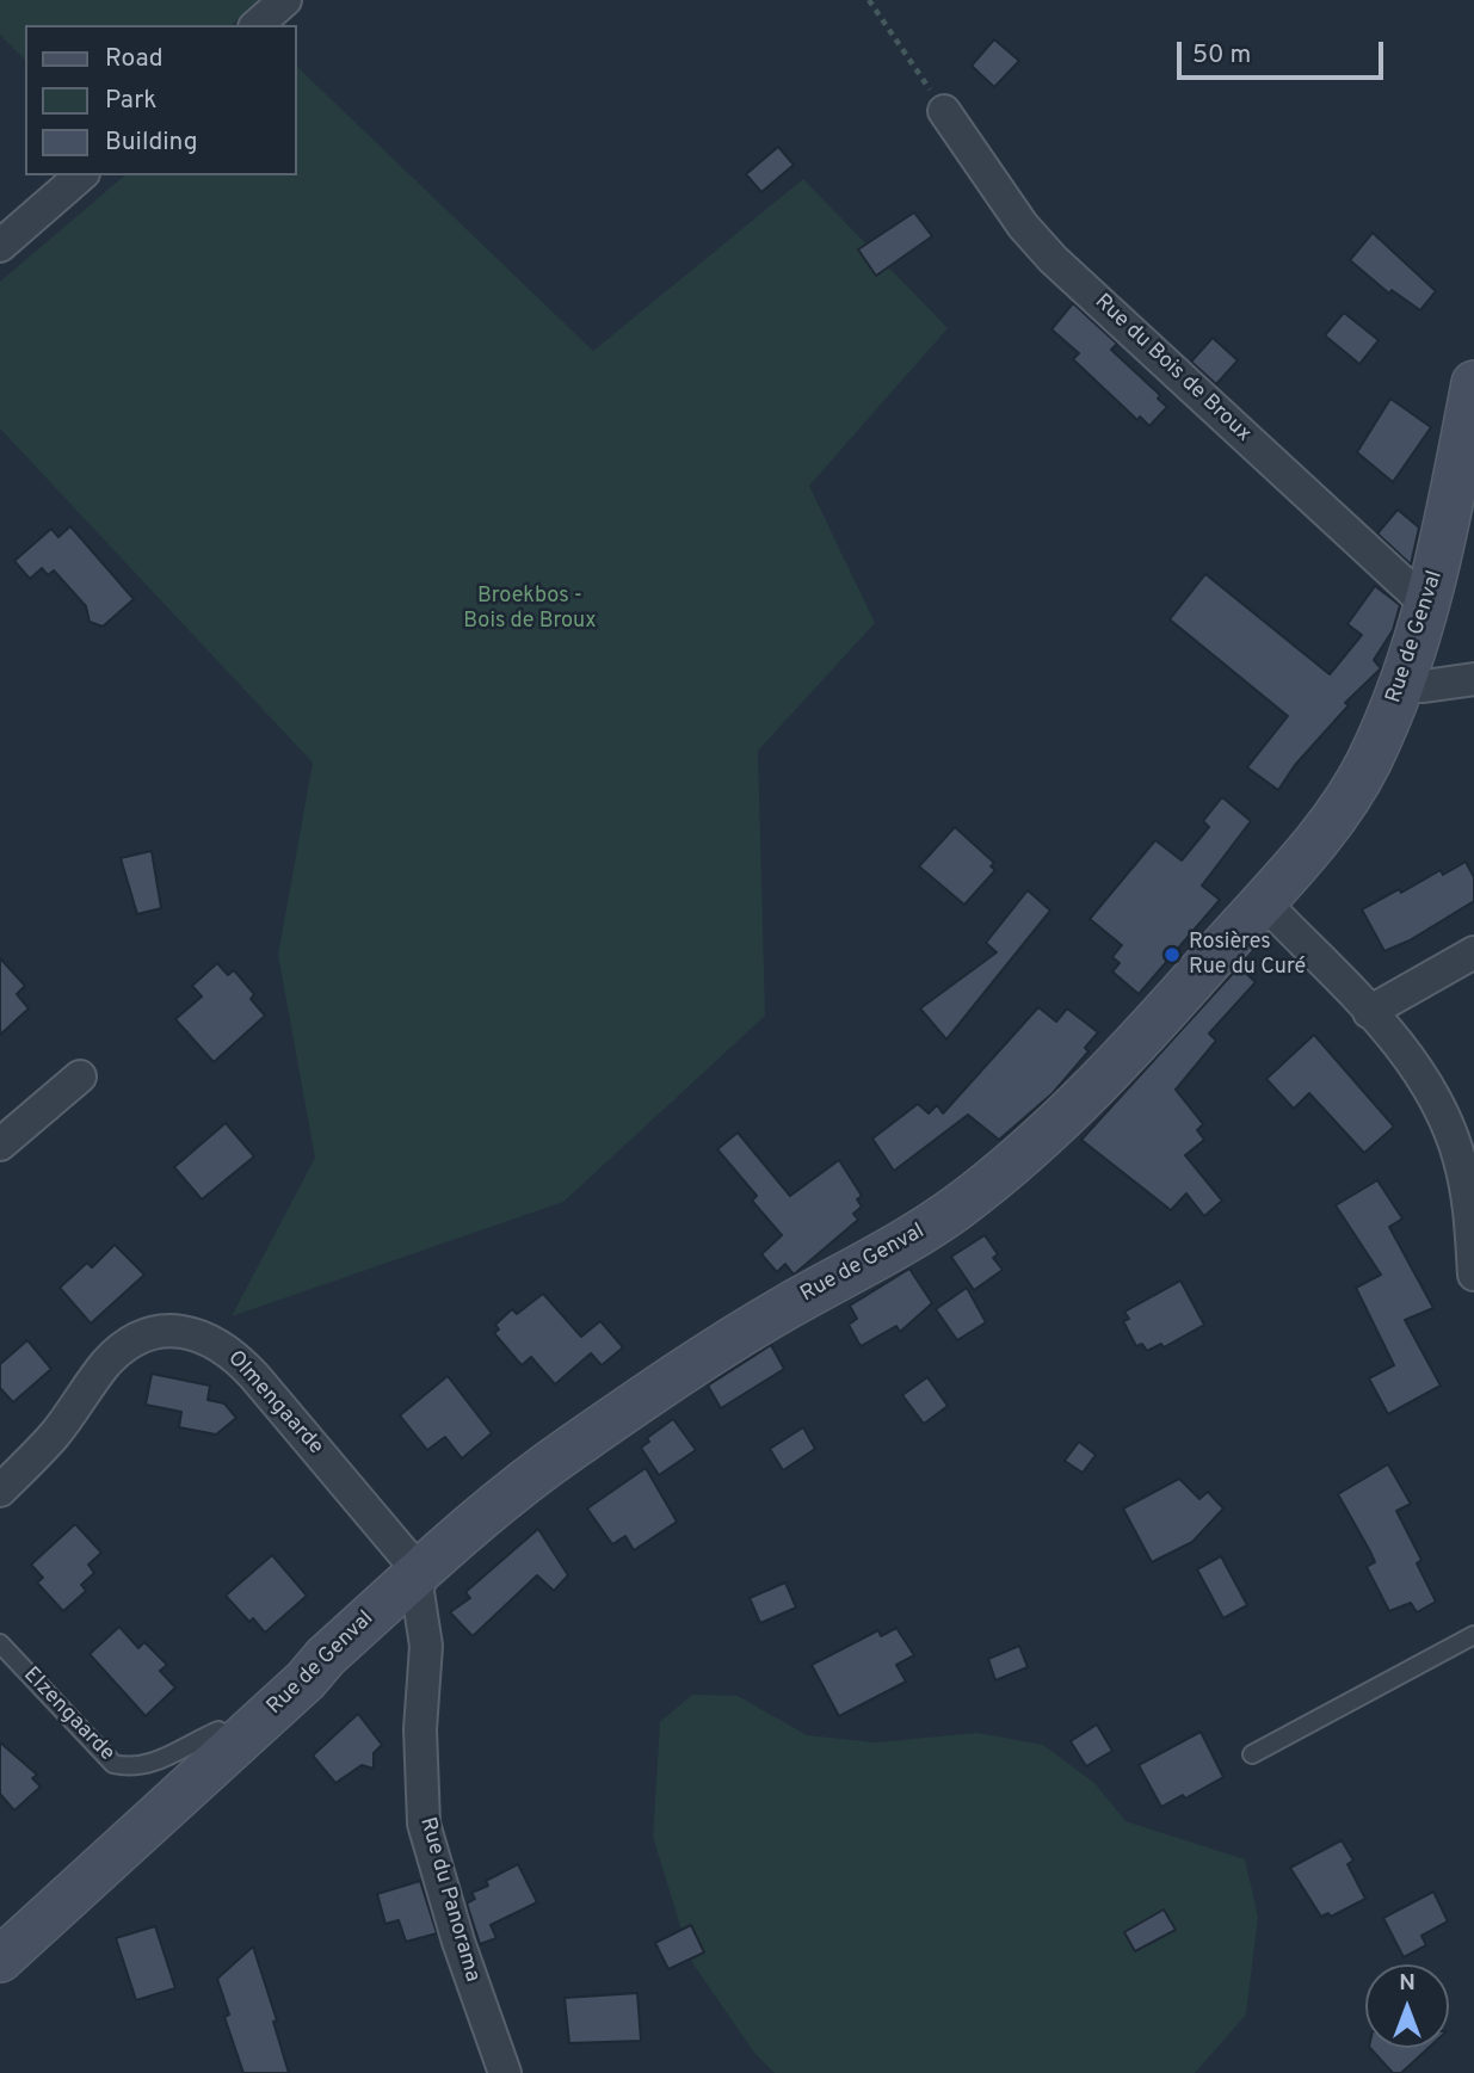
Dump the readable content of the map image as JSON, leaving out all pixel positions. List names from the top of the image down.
{
  "streets": {
    "street": [
      "Rue du Bois de Broux",
      "Rue de Genval",
      "Olmengaarde",
      "Rue du Panorama"
    ],
    "lane": ["Elzengaarde"]
  },
  "crossings": [
    ["Rue du Bois de Broux", "Rue de Genval"],
    ["Rue de Genval", "Olmengaarde"],
    ["Rue de Genval", "Elzengaarde"],
    ["Rue de Genval", "Rue du Panorama"],
    ["Olmengaarde", "Rue du Panorama"]
  ],
  "parks": ["Broekbos - Bois de Broux"],
  "places": ["Rosières Rue du Curé"],
  "legend": ["Road", "Park", "Building"],
  "scale_bar": "50 m",
  "north": "top"
}
